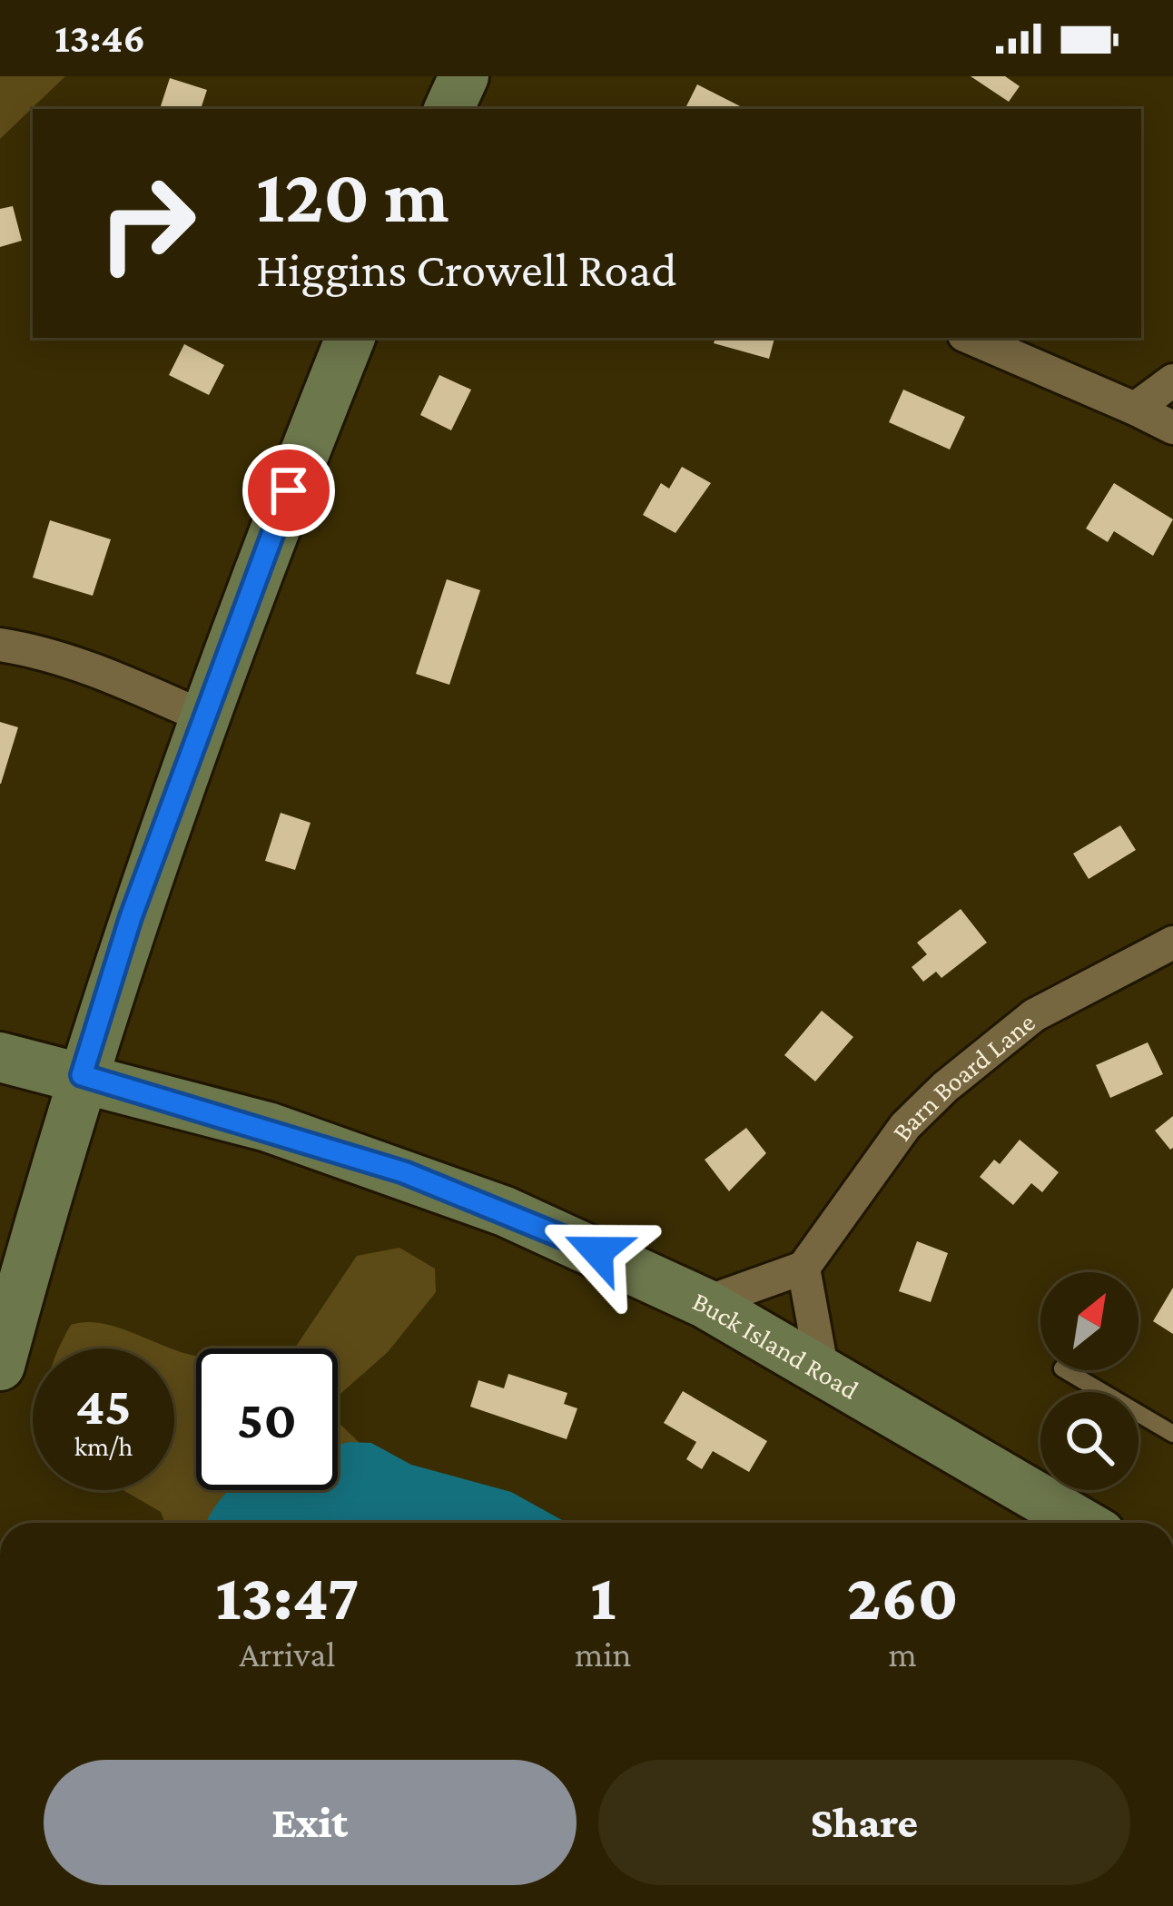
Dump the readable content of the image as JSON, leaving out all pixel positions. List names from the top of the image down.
{
  "streets": {
    "main road": ["Buck Island Road"],
    "street": ["Barn Board Lane"]
  },
  "north": "top right",
  "page": {
    "status": "13:46",
    "turn": ["120 m", "Higgins Crowell Road"],
    "speed": "45 km/h",
    "limit": "50",
    "eta": [
      "13:47",
      "Arrival",
      "1",
      "min",
      "260",
      "m"
    ],
    "buttons": ["Exit", "Share"]
  }
}
